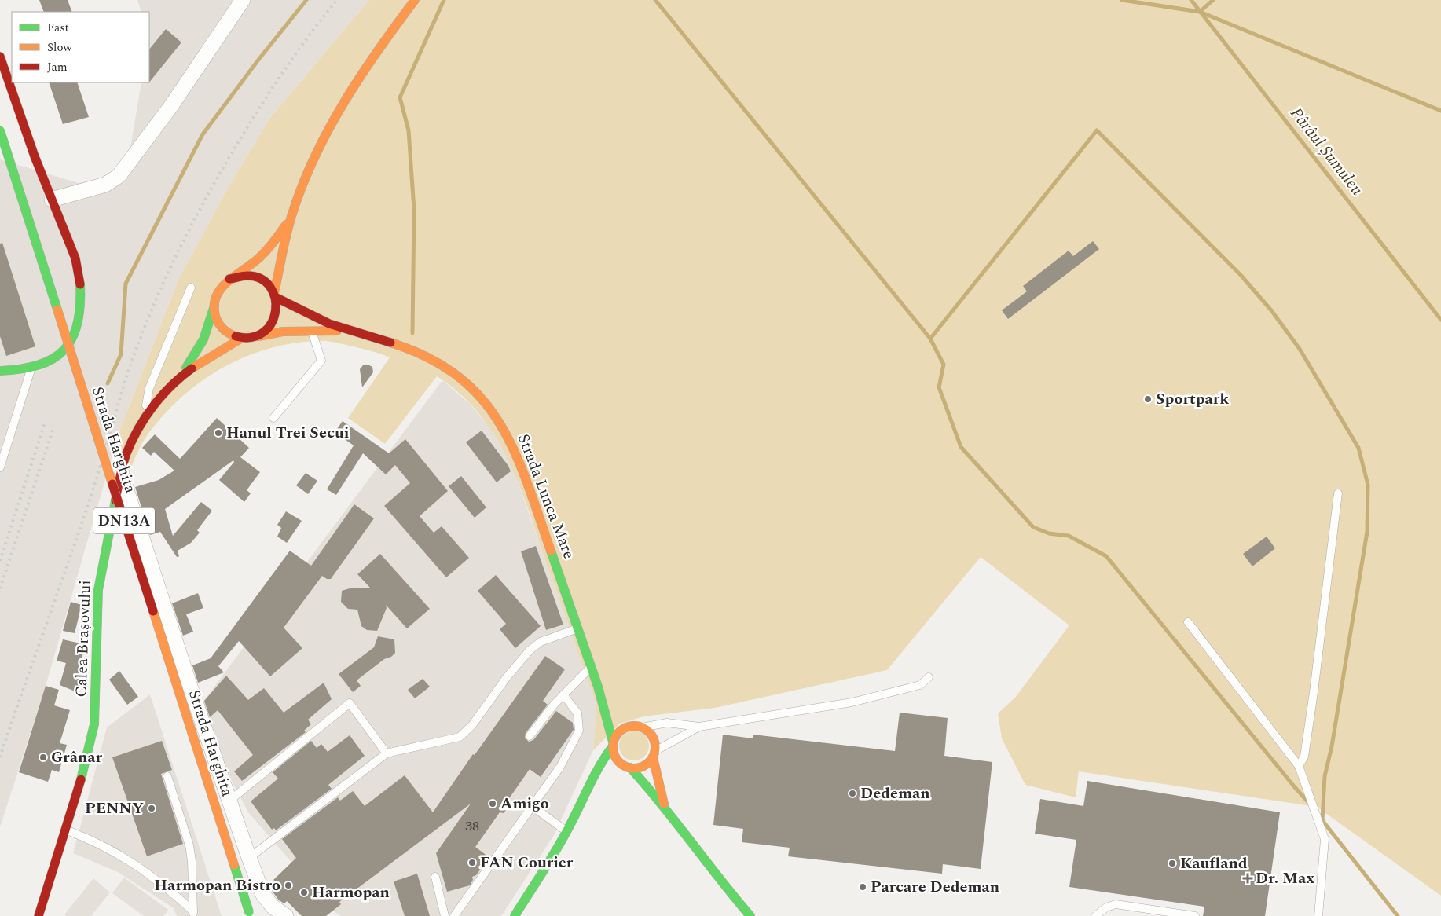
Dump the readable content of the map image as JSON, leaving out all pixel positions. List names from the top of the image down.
{
  "streets": {
    "main road": [
      "Strada Harghita",
      "Strada Lunca Mare",
      "DN13A",
      "Calea Brașovului"
    ]
  },
  "crossings": [
    ["Strada Lunca Mare", "Calea Brașovului"]
  ],
  "water": ["Pârâul Șumuleu"],
  "places": {
    "other": [
      "Sportpark",
      "Hanul Trei Secui",
      "Grânar",
      "Dedeman",
      "Amigo",
      "PENNY",
      "FAN Courier",
      "Kaufland",
      "Harmopan Bistro",
      "Parcare Dedeman",
      "Harmopan"
    ],
    "health": ["Dr. Max"]
  },
  "house_numbers": ["38"],
  "legend": ["Fast", "Slow", "Jam"]
}
